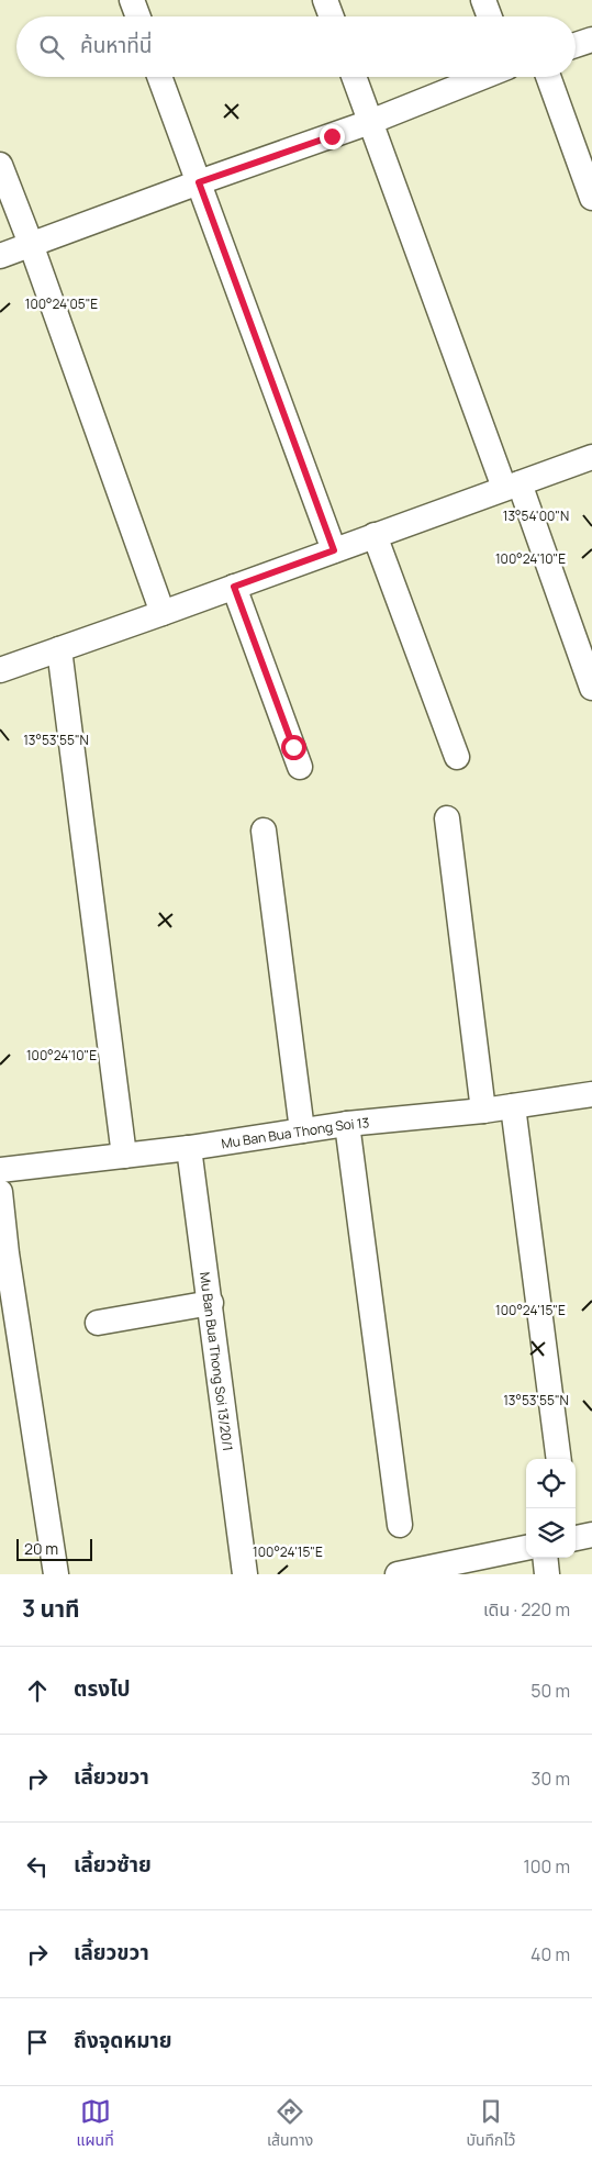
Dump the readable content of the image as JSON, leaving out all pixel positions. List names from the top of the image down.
{
  "streets": {
    "street": ["Mu Ban Bua Thong Soi 13", "Mu Ban Bua Thong Soi 13/20/1"]
  },
  "crossings": [
    ["Mu Ban Bua Thong Soi 13", "Mu Ban Bua Thong Soi 13/20/1"]
  ],
  "scale_bar": "20 m",
  "page": {
    "search": "ค้นหาที่นี่",
    "scale": "20 m",
    "heading": ["3 นาที", "เดิน · 220 m"],
    "list": [
      ["ตรงไป", "50 m"],
      ["เลี้ยวขวา", "30 m"],
      ["เลี้ยวซ้าย", "100 m"],
      ["เลี้ยวขวา", "40 m"],
      "ถึงจุดหมาย"
    ],
    "nav": ["แผนที่", "เส้นทาง", "บันทึกไว้"]
  },
  "coordinates": [
    "100°24'05\"E",
    "13°54'00\"N",
    "100°24'10\"E",
    "13°53'55\"N",
    "100°24'15\"E"
  ]
}
